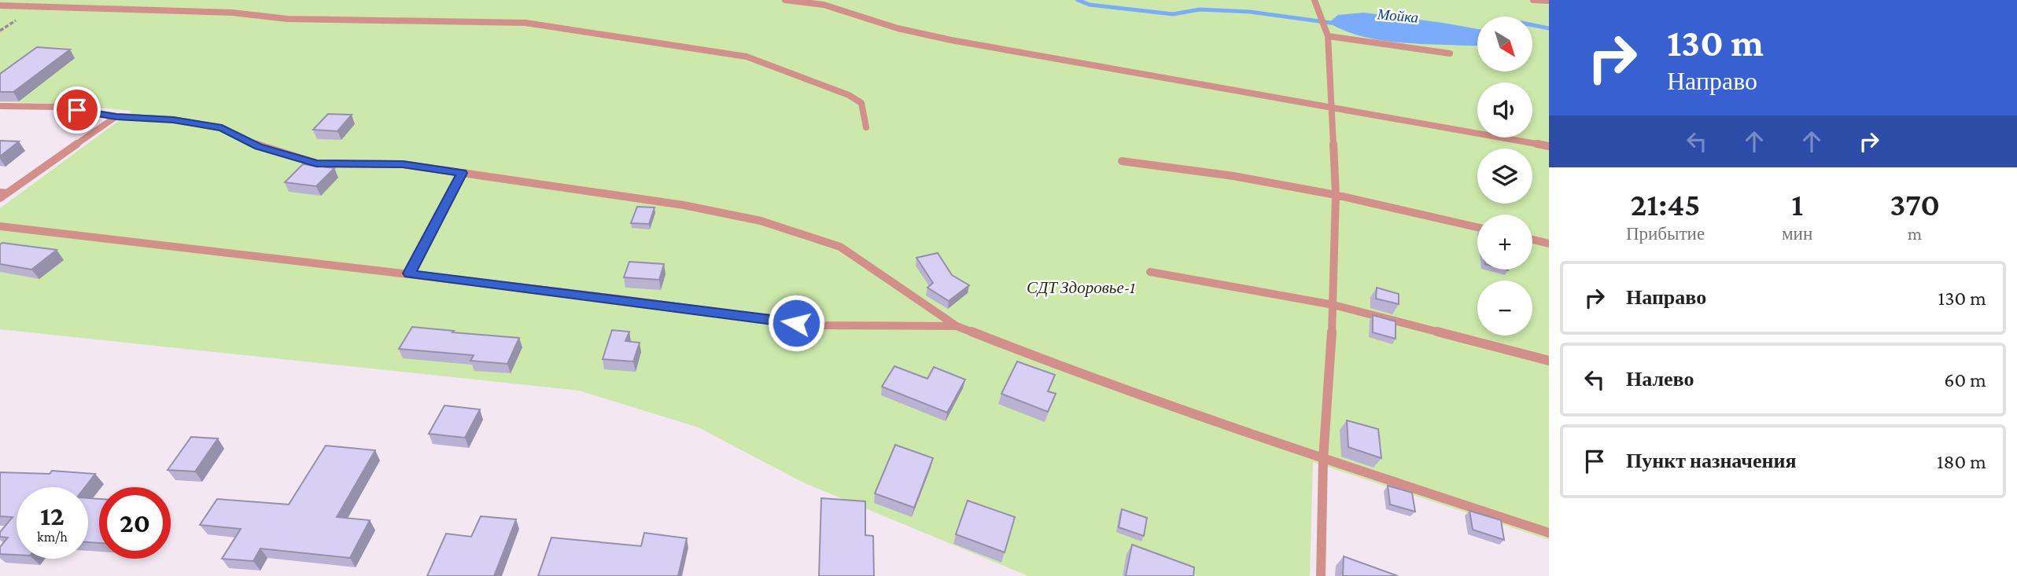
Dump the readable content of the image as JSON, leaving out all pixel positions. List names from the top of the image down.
{
  "water": ["Мойка"],
  "parks": ["СДТ Здоровье-1"],
  "north": "bottom right",
  "page": {
    "turn": ["130 m", "Направо"],
    "map_buttons": ["+", "−"],
    "eta": [
      "21:45",
      "Прибытие",
      "1",
      "мин",
      "370",
      "m"
    ],
    "list": [
      {
        "name": "Направо",
        "value": "130 m"
      },
      {
        "name": "Налево",
        "value": "60 m"
      },
      {
        "name": "Пункт назначения",
        "value": "180 m"
      }
    ],
    "speed": "12 km/h",
    "limit": "20"
  }
}
